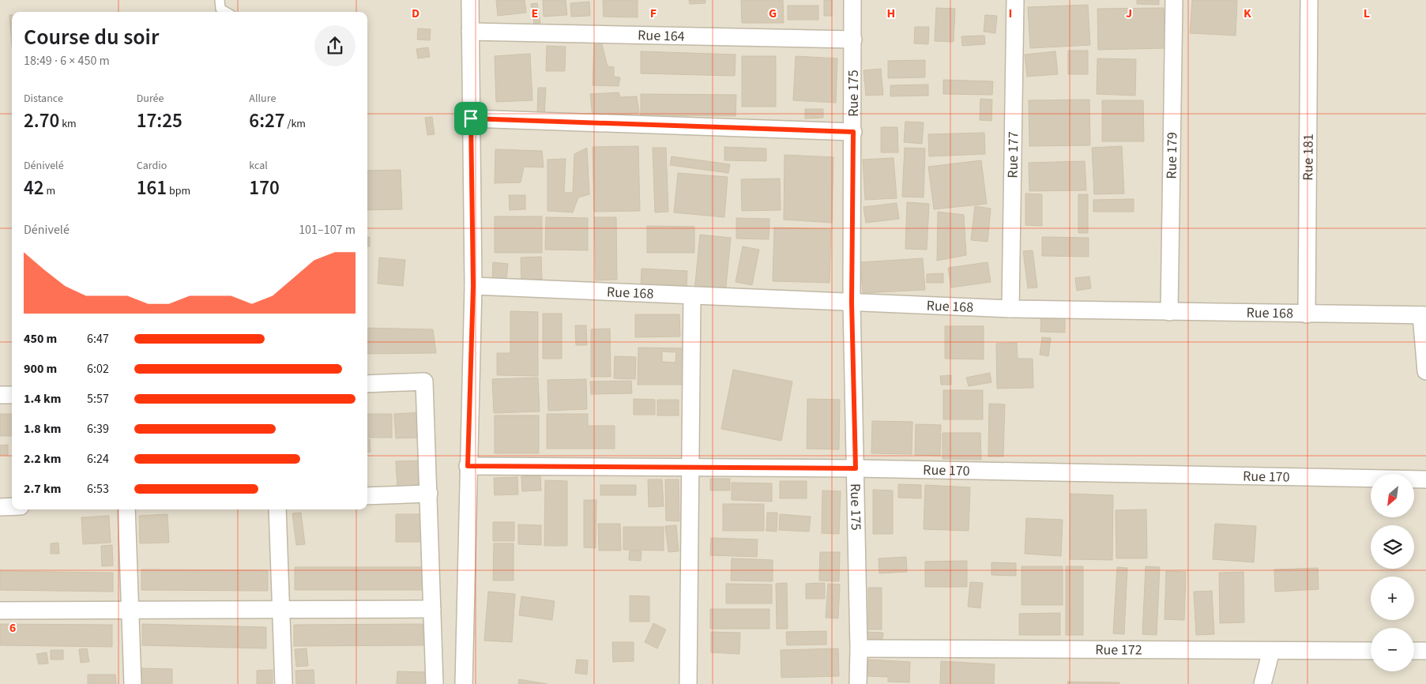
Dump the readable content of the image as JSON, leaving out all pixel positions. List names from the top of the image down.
{
  "streets": {
    "street": [
      "Rue 164",
      "Rue 175",
      "Rue 177",
      "Rue 179",
      "Rue 181",
      "Rue 168",
      "Rue 170",
      "Rue 172"
    ]
  },
  "crossings": [
    ["Rue 164", "Rue 175"],
    ["Rue 175", "Rue 168"],
    ["Rue 175", "Rue 170"],
    ["Rue 175", "Rue 172"],
    ["Rue 177", "Rue 168"],
    ["Rue 179", "Rue 168"],
    ["Rue 181", "Rue 168"]
  ],
  "north": "bottom left",
  "page": {
    "heading": ["Course du soir", "18:49 · 6 × 450 m"],
    "stats": [
      ["Distance", "2.70 km"],
      ["Durée", "17:25"],
      ["Allure", "6:27 /km"],
      ["Dénivelé", "42 m"],
      ["Cardio", "161 bpm"],
      ["kcal", "170"]
    ],
    "chart": ["Dénivelé", "101–107 m"],
    "list": [
      {
        "name": "450 m",
        "note": "6:47"
      },
      {
        "name": "900 m",
        "note": "6:02"
      },
      {
        "name": "1.4 km",
        "note": "5:57"
      },
      {
        "name": "1.8 km",
        "note": "6:39"
      },
      {
        "name": "2.2 km",
        "note": "6:24"
      },
      {
        "name": "2.7 km",
        "note": "6:53"
      }
    ],
    "map_buttons": ["+", "−"]
  },
  "grid": {
    "columns": [
      "D",
      "E",
      "F",
      "G",
      "H",
      "I",
      "J",
      "K",
      "L"
    ],
    "rows": ["6"]
  }
}
